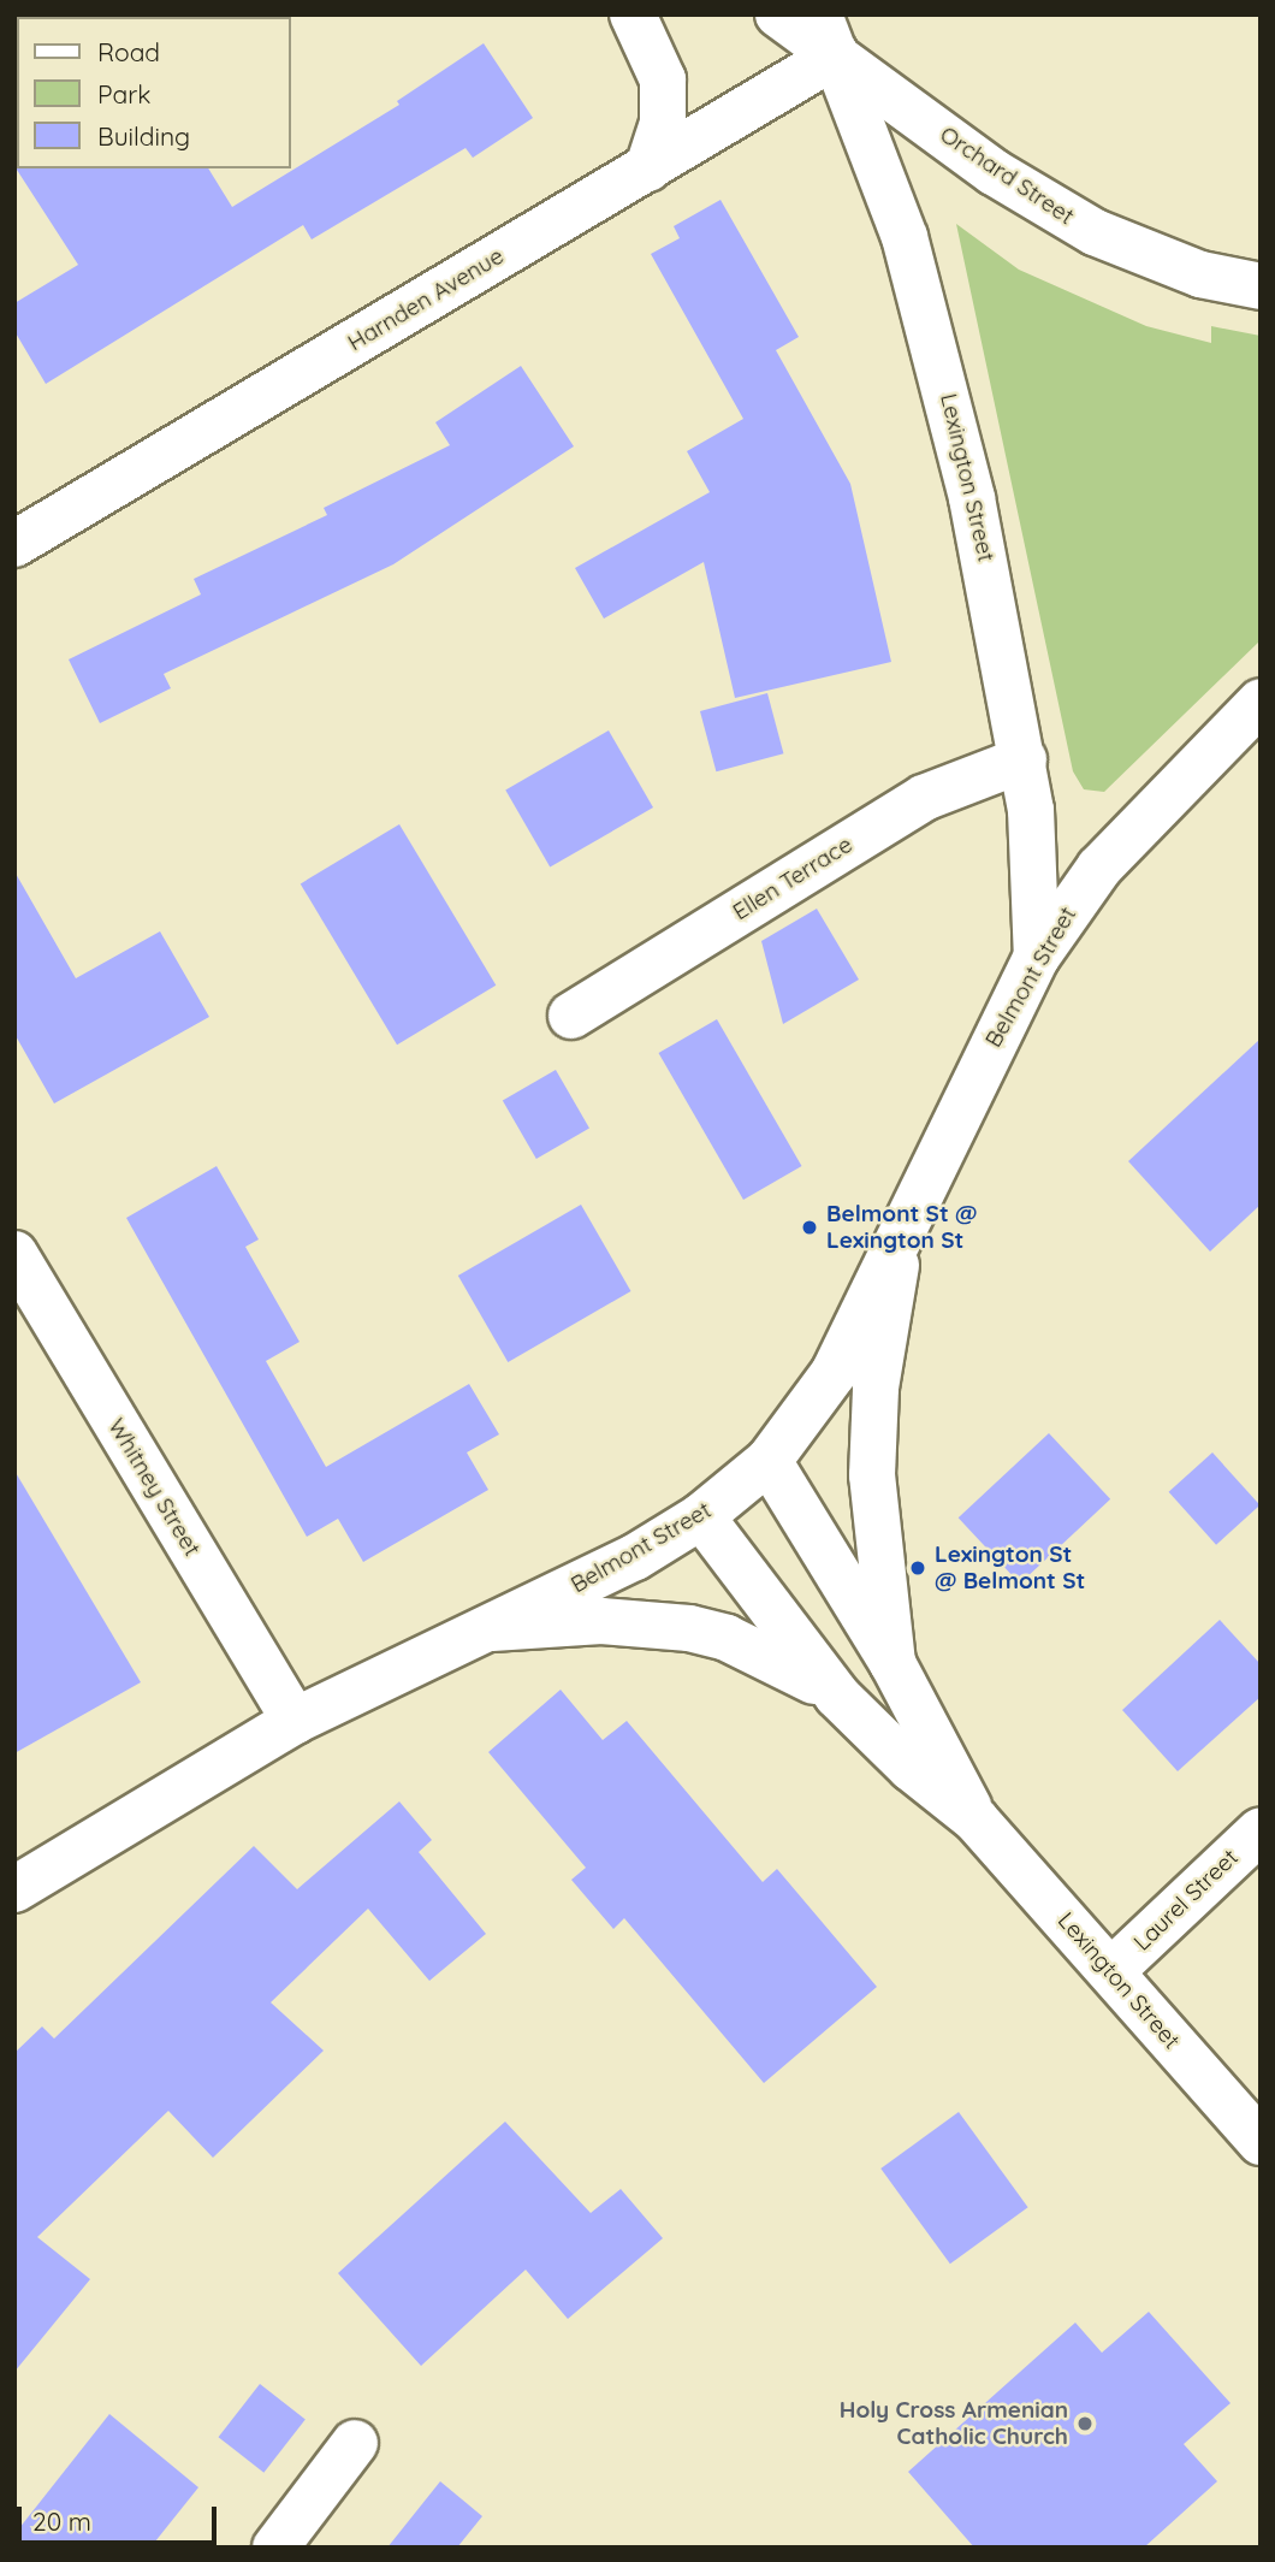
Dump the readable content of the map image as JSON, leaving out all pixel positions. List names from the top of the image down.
{
  "streets": {
    "street": [
      "Orchard Street",
      "Harnden Avenue",
      "Lexington Street",
      "Ellen Terrace",
      "Belmont Street",
      "Whitney Street",
      "Laurel Street"
    ]
  },
  "crossings": [
    ["Orchard Street", "Harnden Avenue"],
    ["Orchard Street", "Lexington Street"],
    ["Harnden Avenue", "Lexington Street"],
    ["Lexington Street", "Ellen Terrace"],
    ["Lexington Street", "Belmont Street"],
    ["Lexington Street", "Laurel Street"],
    ["Belmont Street", "Whitney Street"]
  ],
  "places": ["Belmont St @ Lexington St", "Lexington St @ Belmont St", "Holy Cross Armenian Catholic Church"],
  "legend": ["Road", "Park", "Building"],
  "scale_bar": "20 m"
}
